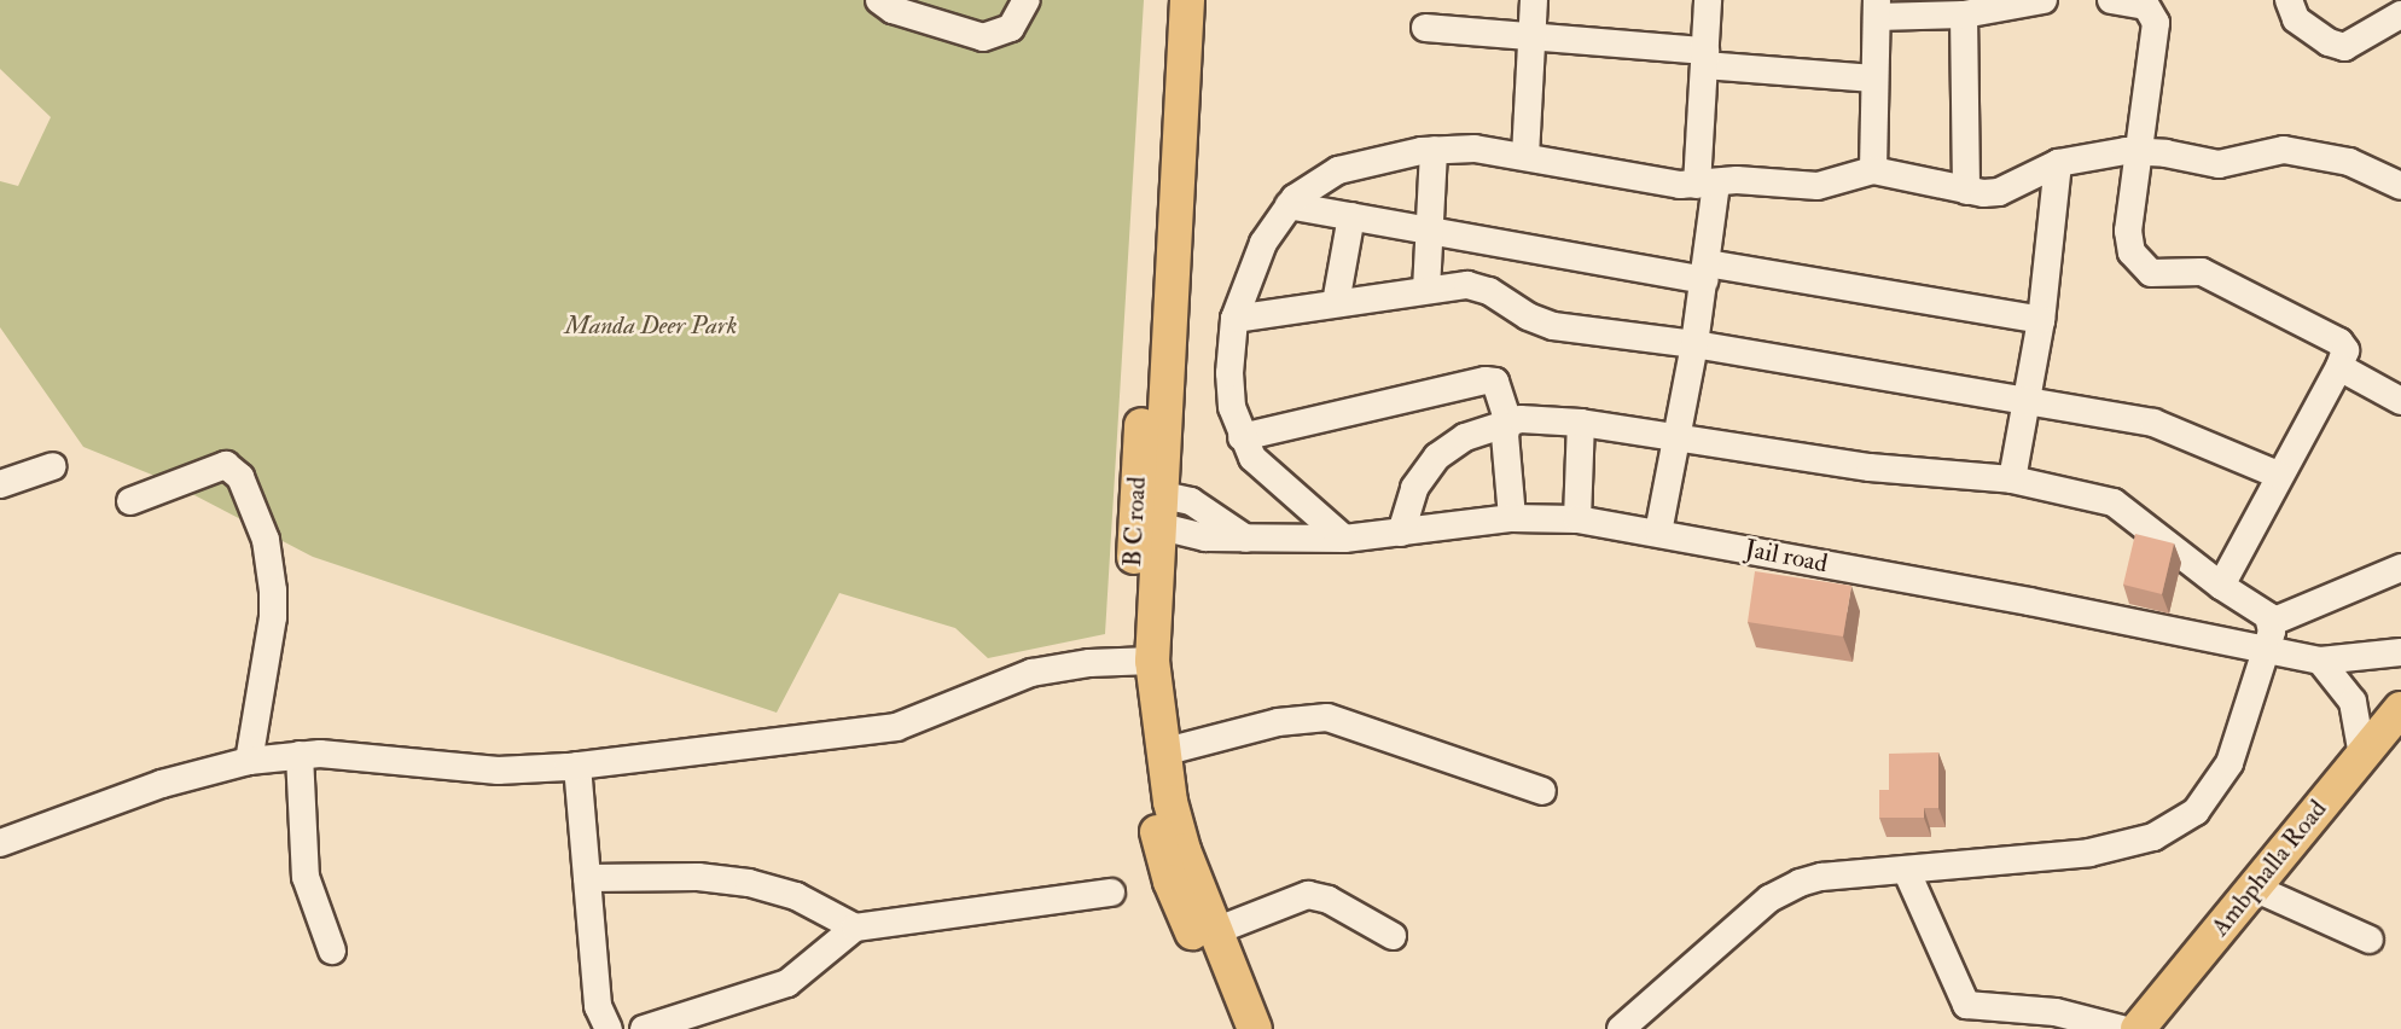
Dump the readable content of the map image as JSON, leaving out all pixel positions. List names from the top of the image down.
{
  "streets": {
    "main road": ["Ambphalla Road"],
    "street": ["Jail road"]
  },
  "parks": ["Manda Deer Park"]
}
